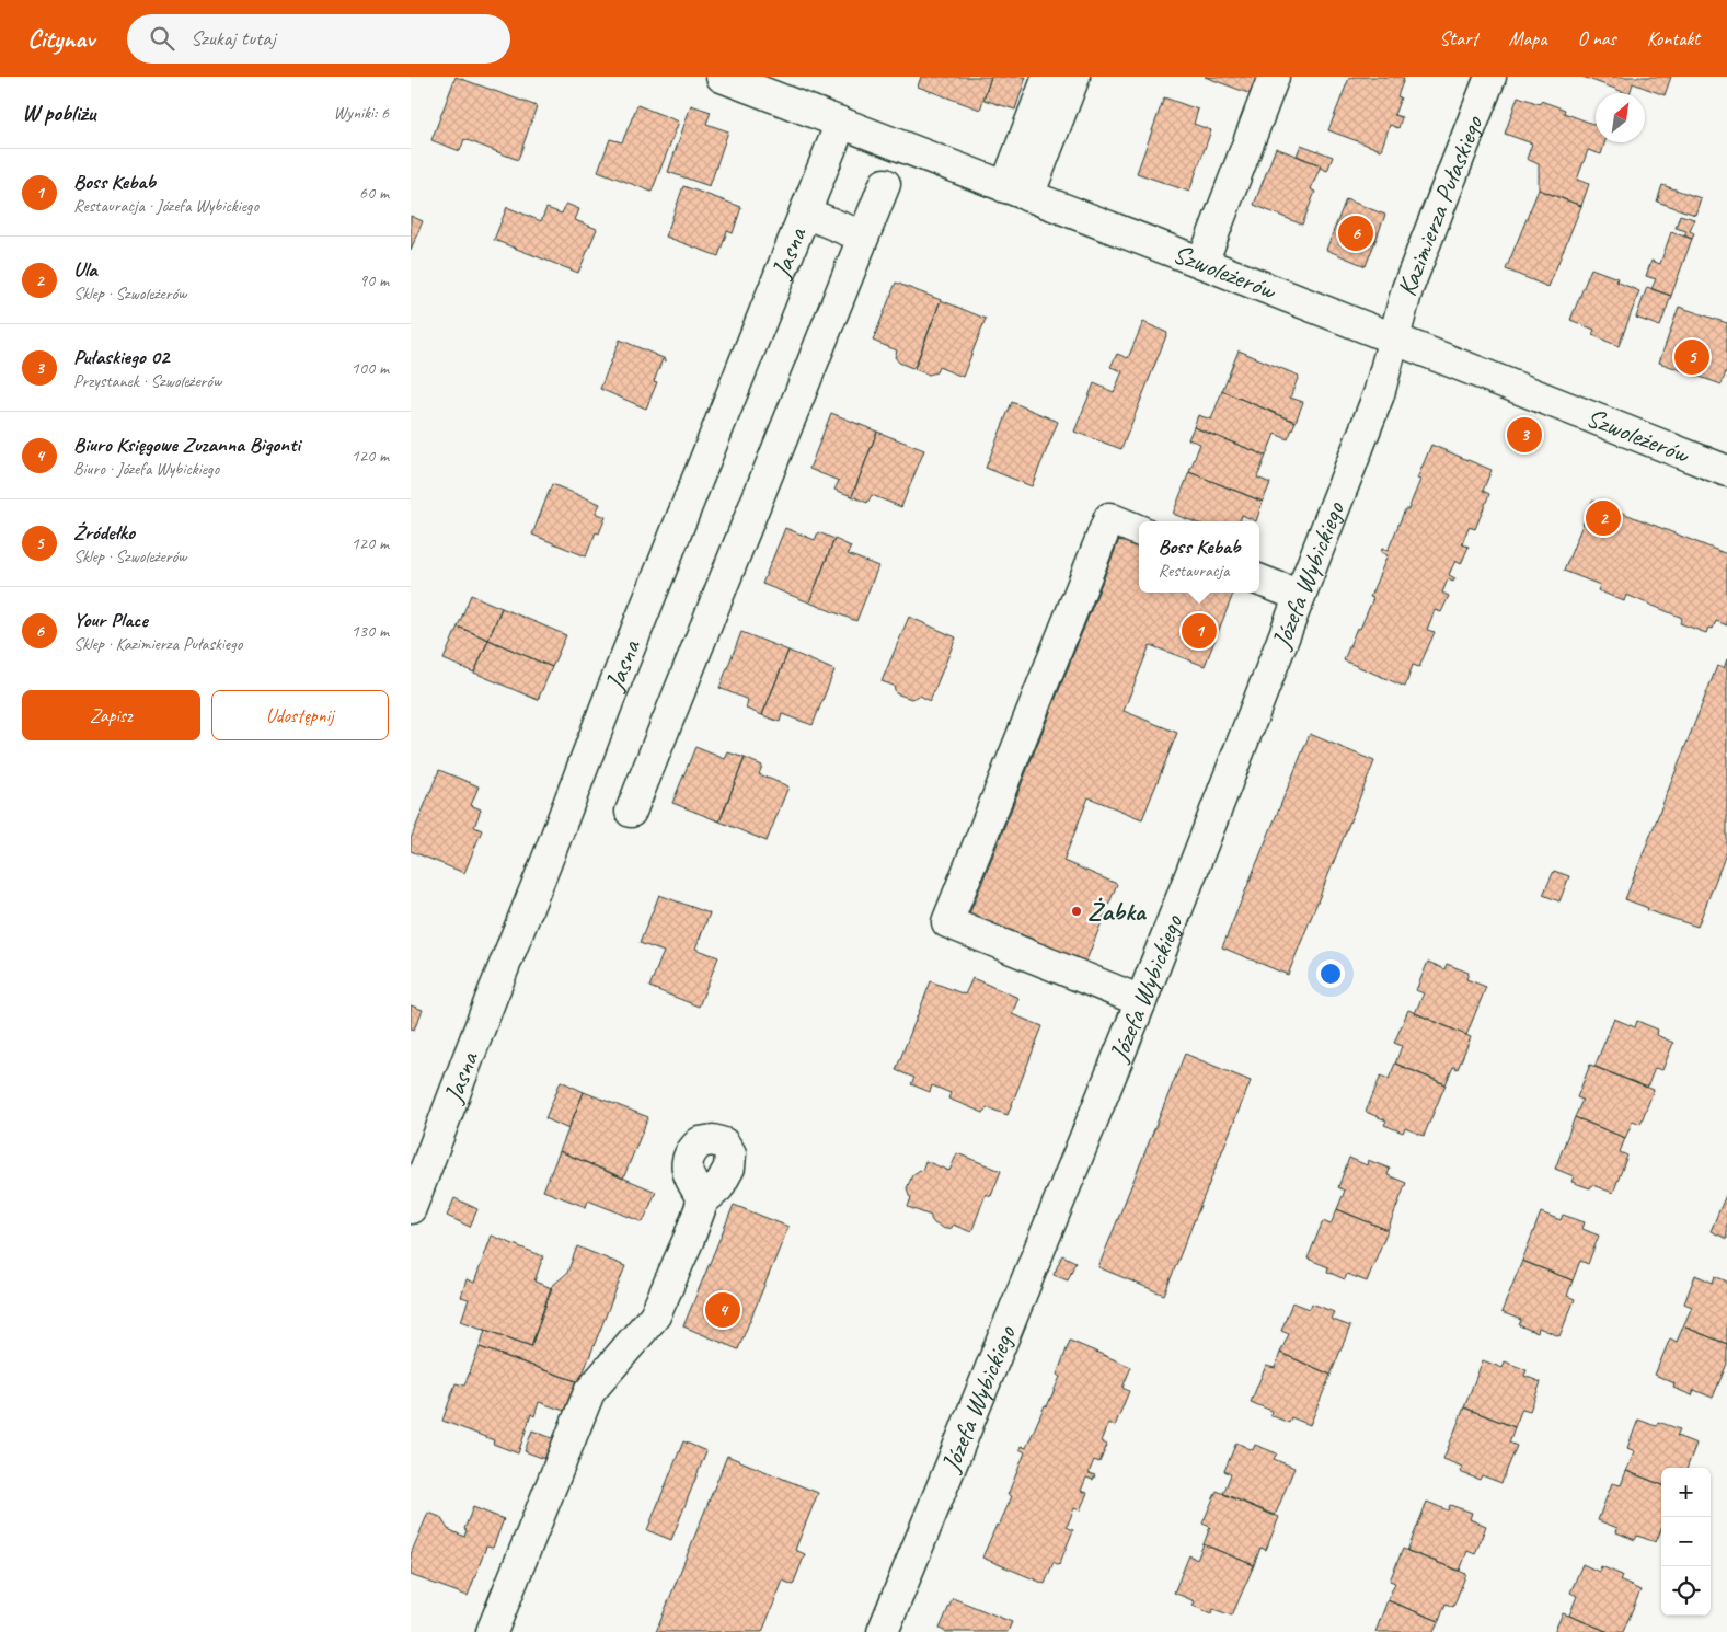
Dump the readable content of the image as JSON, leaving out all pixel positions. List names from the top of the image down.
{
  "streets": {
    "street": [
      "Kazimierza Pułaskiego",
      "Jasna",
      "Szwoleżerów",
      "Józefa Wybickiego"
    ]
  },
  "crossings": [
    ["Kazimierza Pułaskiego", "Szwoleżerów"],
    ["Kazimierza Pułaskiego", "Józefa Wybickiego"],
    ["Jasna", "Szwoleżerów"],
    ["Szwoleżerów", "Józefa Wybickiego"]
  ],
  "places": ["Żabka"],
  "north": "top right",
  "page": {
    "header": "Citynav",
    "search": "Szukaj tutaj",
    "nav": [
      "Start",
      "Mapa",
      "O nas",
      "Kontakt"
    ],
    "heading": ["W pobliżu", "Wyniki: 6"],
    "list": [
      {
        "mark": "1",
        "name": "Boss Kebab",
        "note": "Restauracja · Józefa Wybickiego",
        "value": "60 m"
      },
      {
        "mark": "2",
        "name": "Ula",
        "note": "Sklep · Szwoleżerów",
        "value": "90 m"
      },
      {
        "mark": "3",
        "name": "Pułaskiego 02",
        "note": "Przystanek · Szwoleżerów",
        "value": "100 m"
      },
      {
        "mark": "4",
        "name": "Biuro Księgowe Zuzanna Bigonti",
        "note": "Biuro · Józefa Wybickiego",
        "value": "120 m"
      },
      {
        "mark": "5",
        "name": "Źródełko",
        "note": "Sklep · Szwoleżerów",
        "value": "120 m"
      },
      {
        "mark": "6",
        "name": "Your Place",
        "note": "Sklep · Kazimierza Pułaskiego",
        "value": "130 m"
      }
    ],
    "pins": [
      "6",
      "5",
      "3",
      "2",
      "1",
      "4"
    ],
    "popup": ["Boss Kebab", "Restauracja"],
    "buttons": ["Zapisz", "Udostępnij"],
    "map_buttons": ["+", "−"]
  }
}
